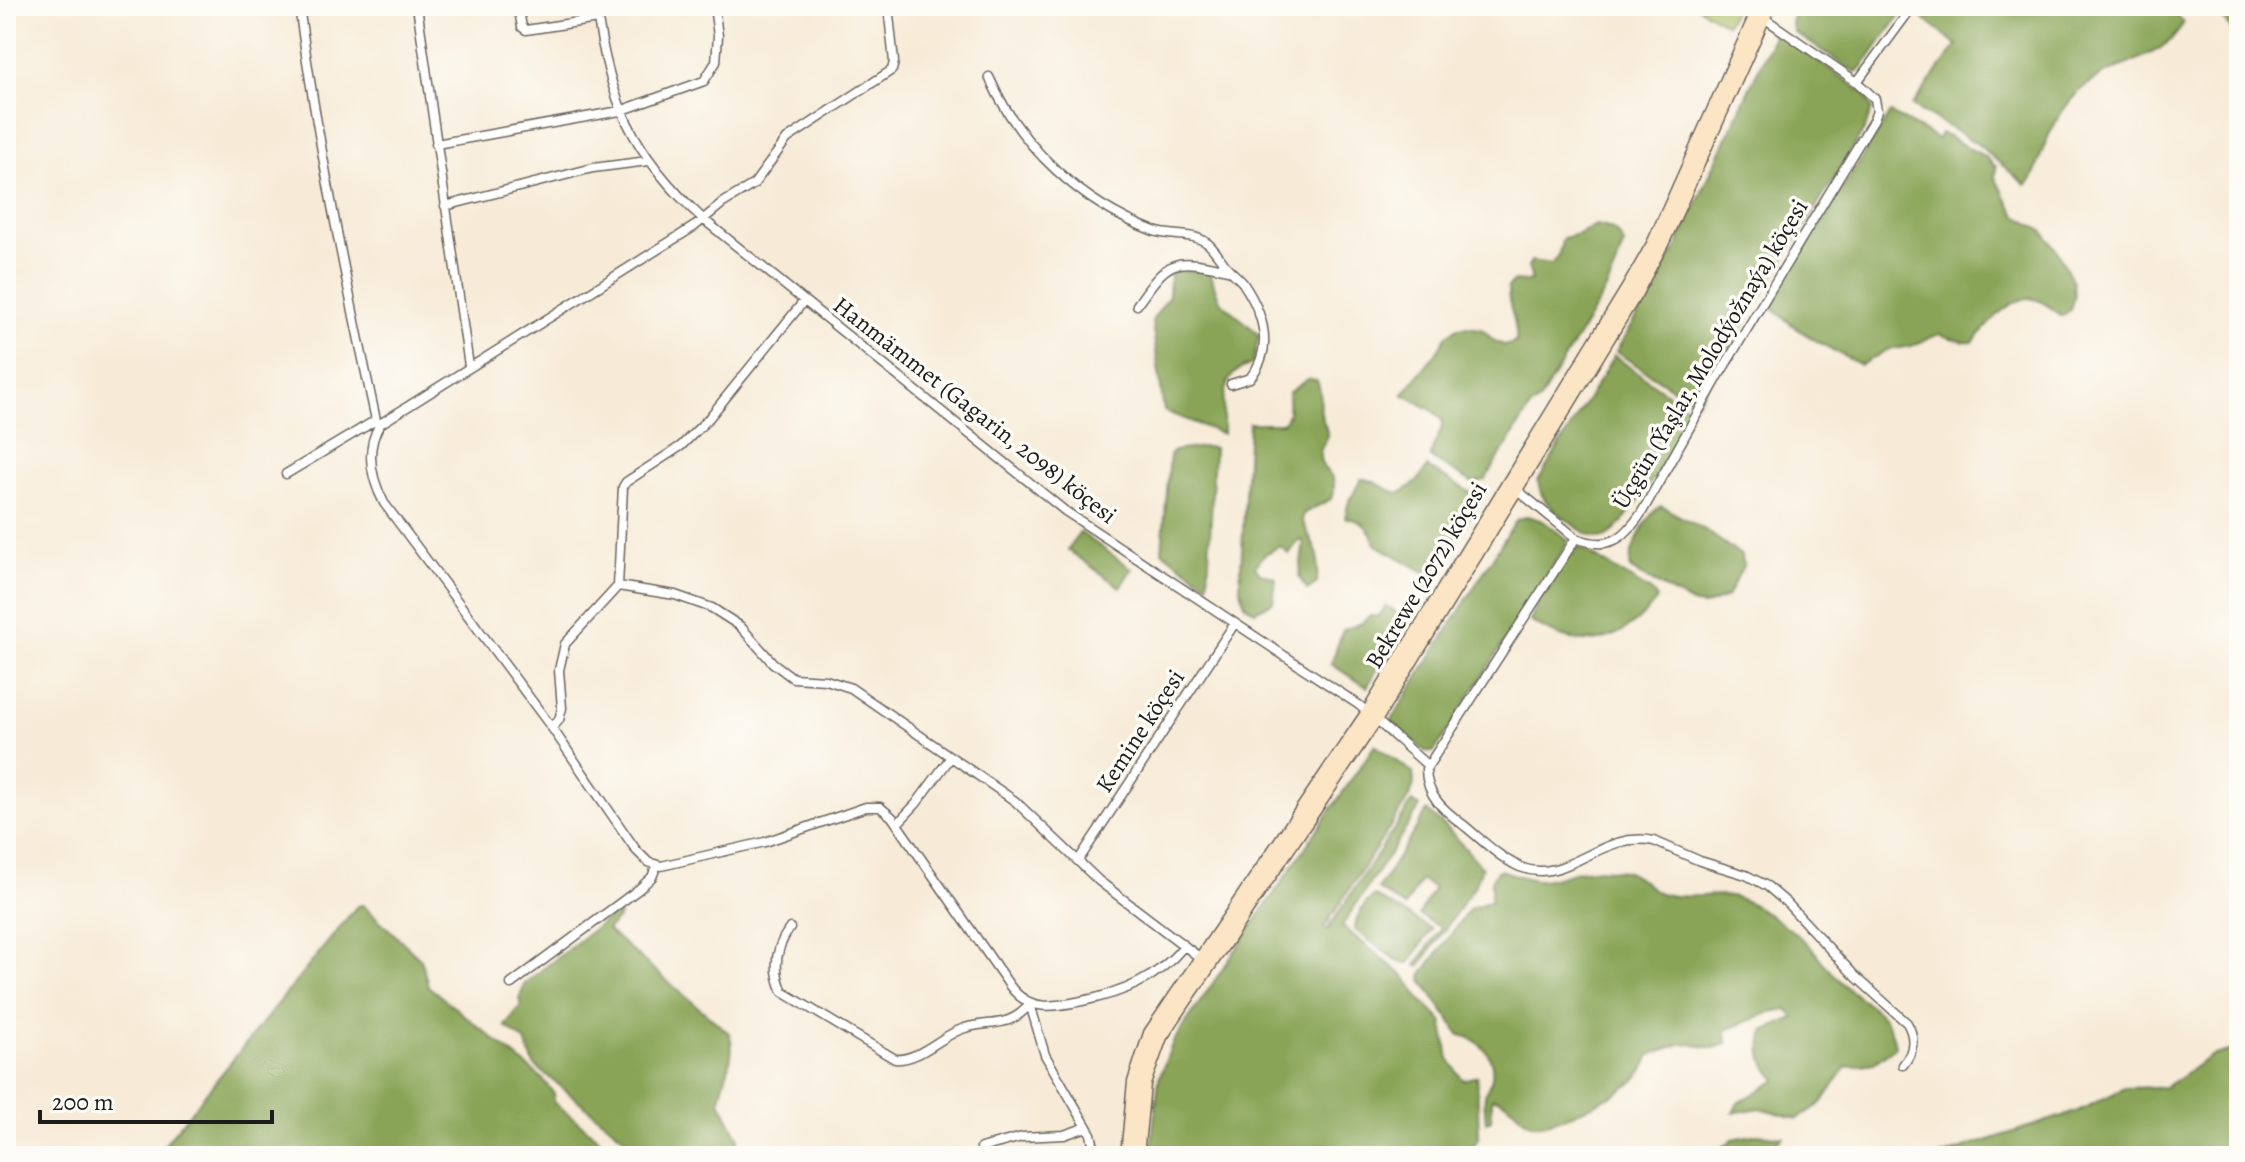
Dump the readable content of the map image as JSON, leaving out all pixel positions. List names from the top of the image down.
{
  "streets": {
    "main road": ["Bekrewe (2072) köçesi"],
    "street": ["Üçgün (Ýaşlar, Molodýožnaýa) köçesi", "Hanmämmet (Gagarin, 2098) köçesi", "Kemine köçesi"]
  },
  "crossings": [
    ["Hanmämmet (Gagarin, 2098) köçesi", "Bekrewe (2072) köçesi"],
    ["Hanmämmet (Gagarin, 2098) köçesi", "Kemine köçesi"]
  ],
  "scale_bar": "200 m"
}
